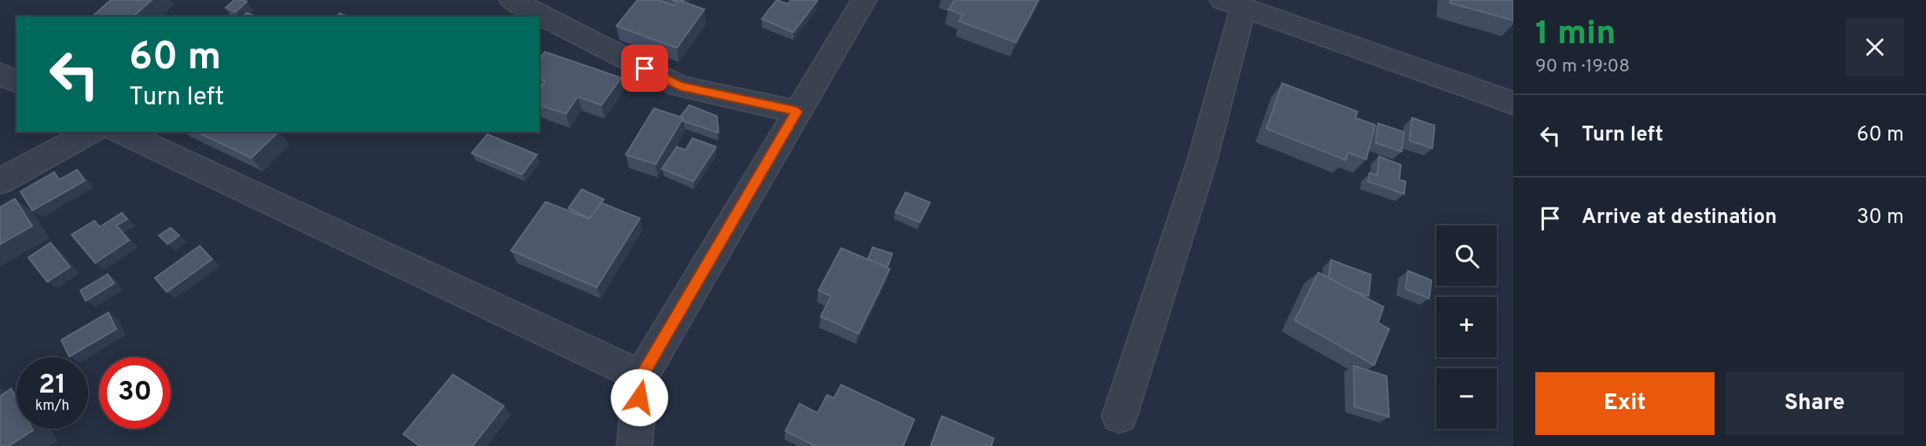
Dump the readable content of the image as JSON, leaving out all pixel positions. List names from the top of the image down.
{
  "page": {
    "heading": ["1 min", "90 m · 19:08"],
    "turn": ["60 m", "Turn left"],
    "list": [
      {
        "name": "Turn left",
        "value": "60 m"
      },
      {
        "name": "Arrive at destination",
        "value": "30 m"
      }
    ],
    "map_buttons": ["+", "−"],
    "speed": "21 km/h",
    "limit": "30",
    "buttons": ["Exit", "Share"]
  }
}
